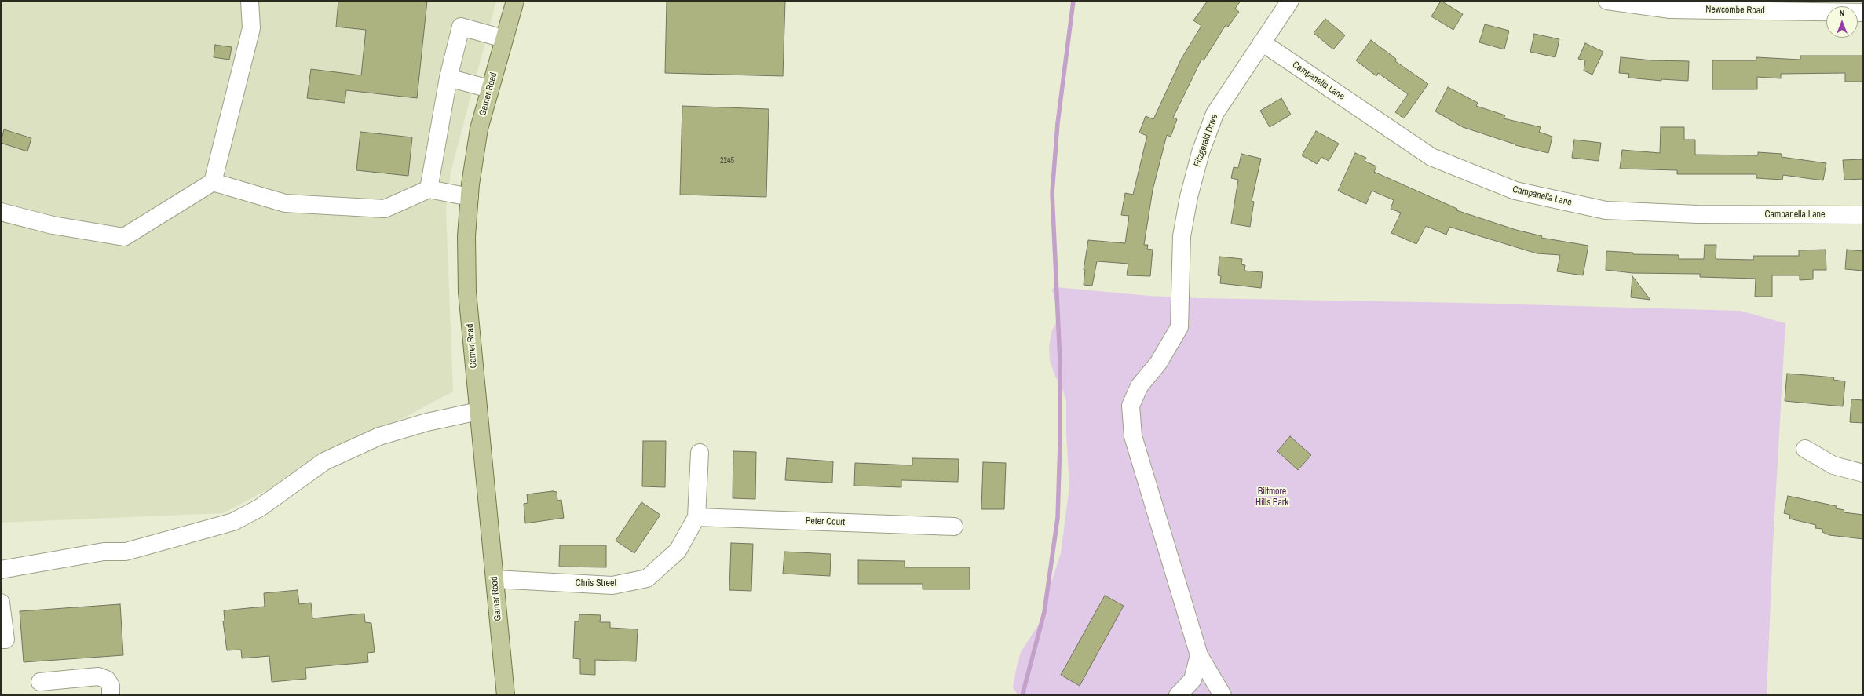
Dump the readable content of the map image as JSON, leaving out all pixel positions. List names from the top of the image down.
{
  "streets": {
    "main road": ["Garner Road"],
    "street": [
      "Newcombe Road",
      "Campanella Lane",
      "Fitzgerald Drive",
      "Peter Court",
      "Chris Street"
    ]
  },
  "crossings": [
    ["Campanella Lane", "Fitzgerald Drive"],
    ["Garner Road", "Chris Street"],
    ["Peter Court", "Chris Street"]
  ],
  "parks": ["Biltmore Hills Park"],
  "house_numbers": ["2245"],
  "north": "top"
}
